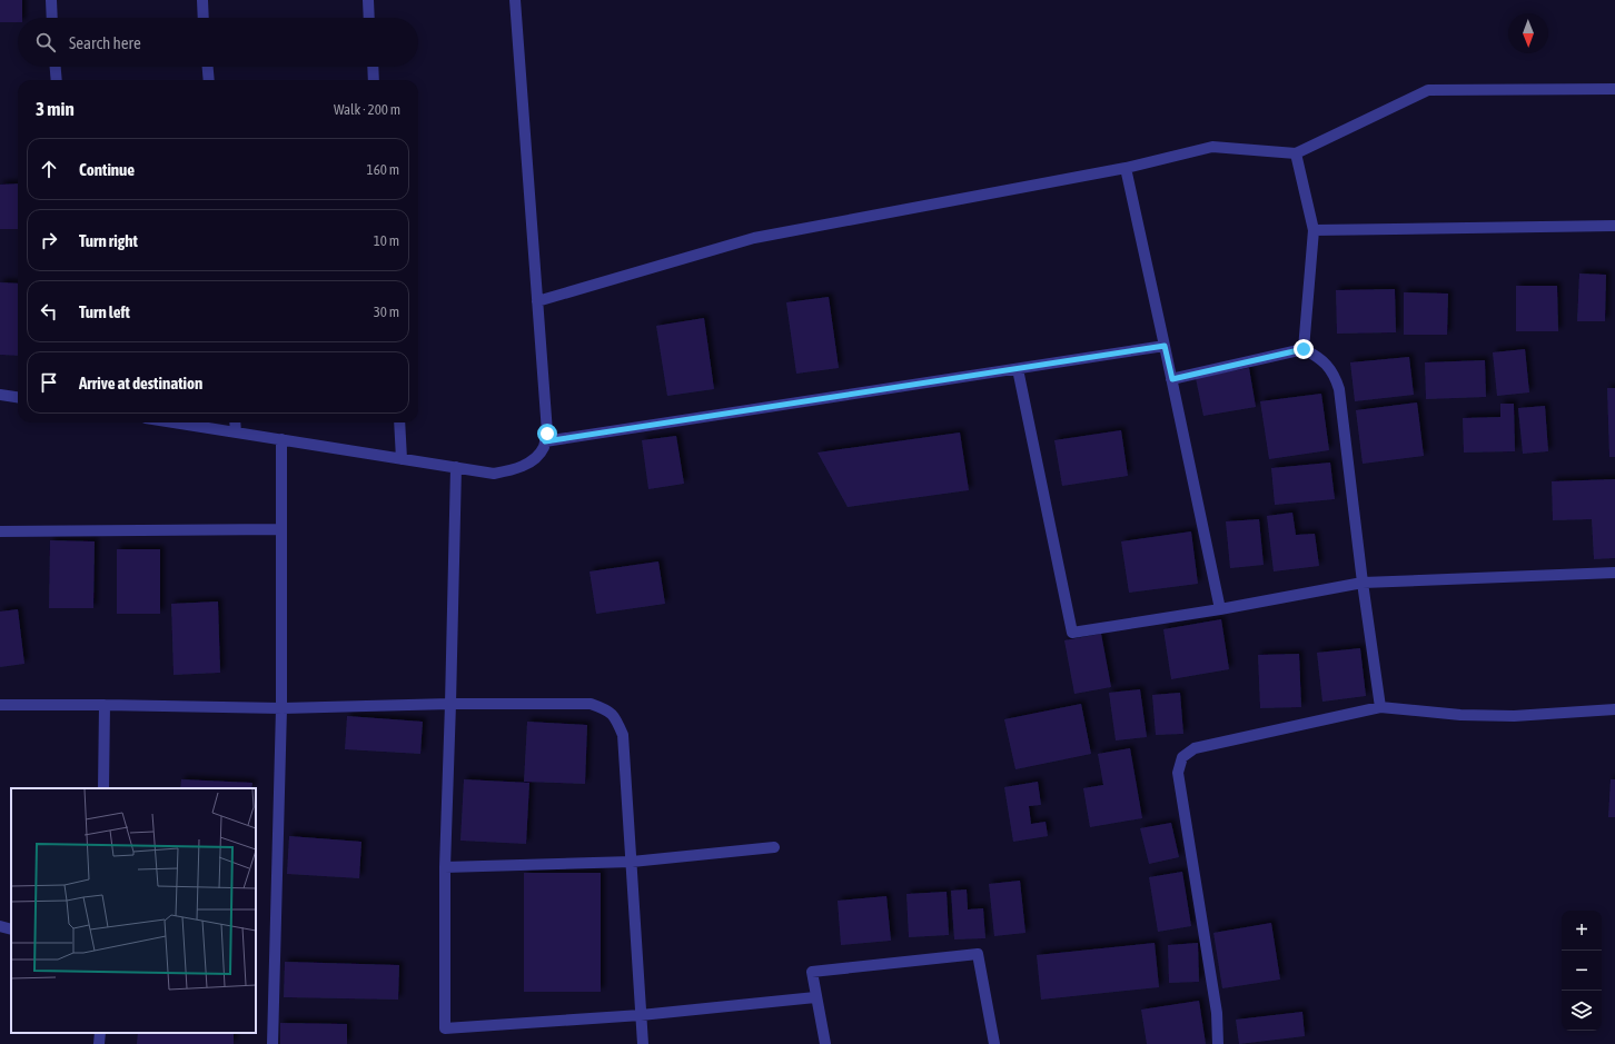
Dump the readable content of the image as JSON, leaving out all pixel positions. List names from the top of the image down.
{
  "north": "bottom",
  "page": {
    "search": "Search here",
    "heading": ["3 min", "Walk · 200 m"],
    "list": [
      ["Continue", "160 m"],
      ["Turn right", "10 m"],
      ["Turn left", "30 m"],
      "Arrive at destination"
    ],
    "map_buttons": ["+", "−"]
  }
}
